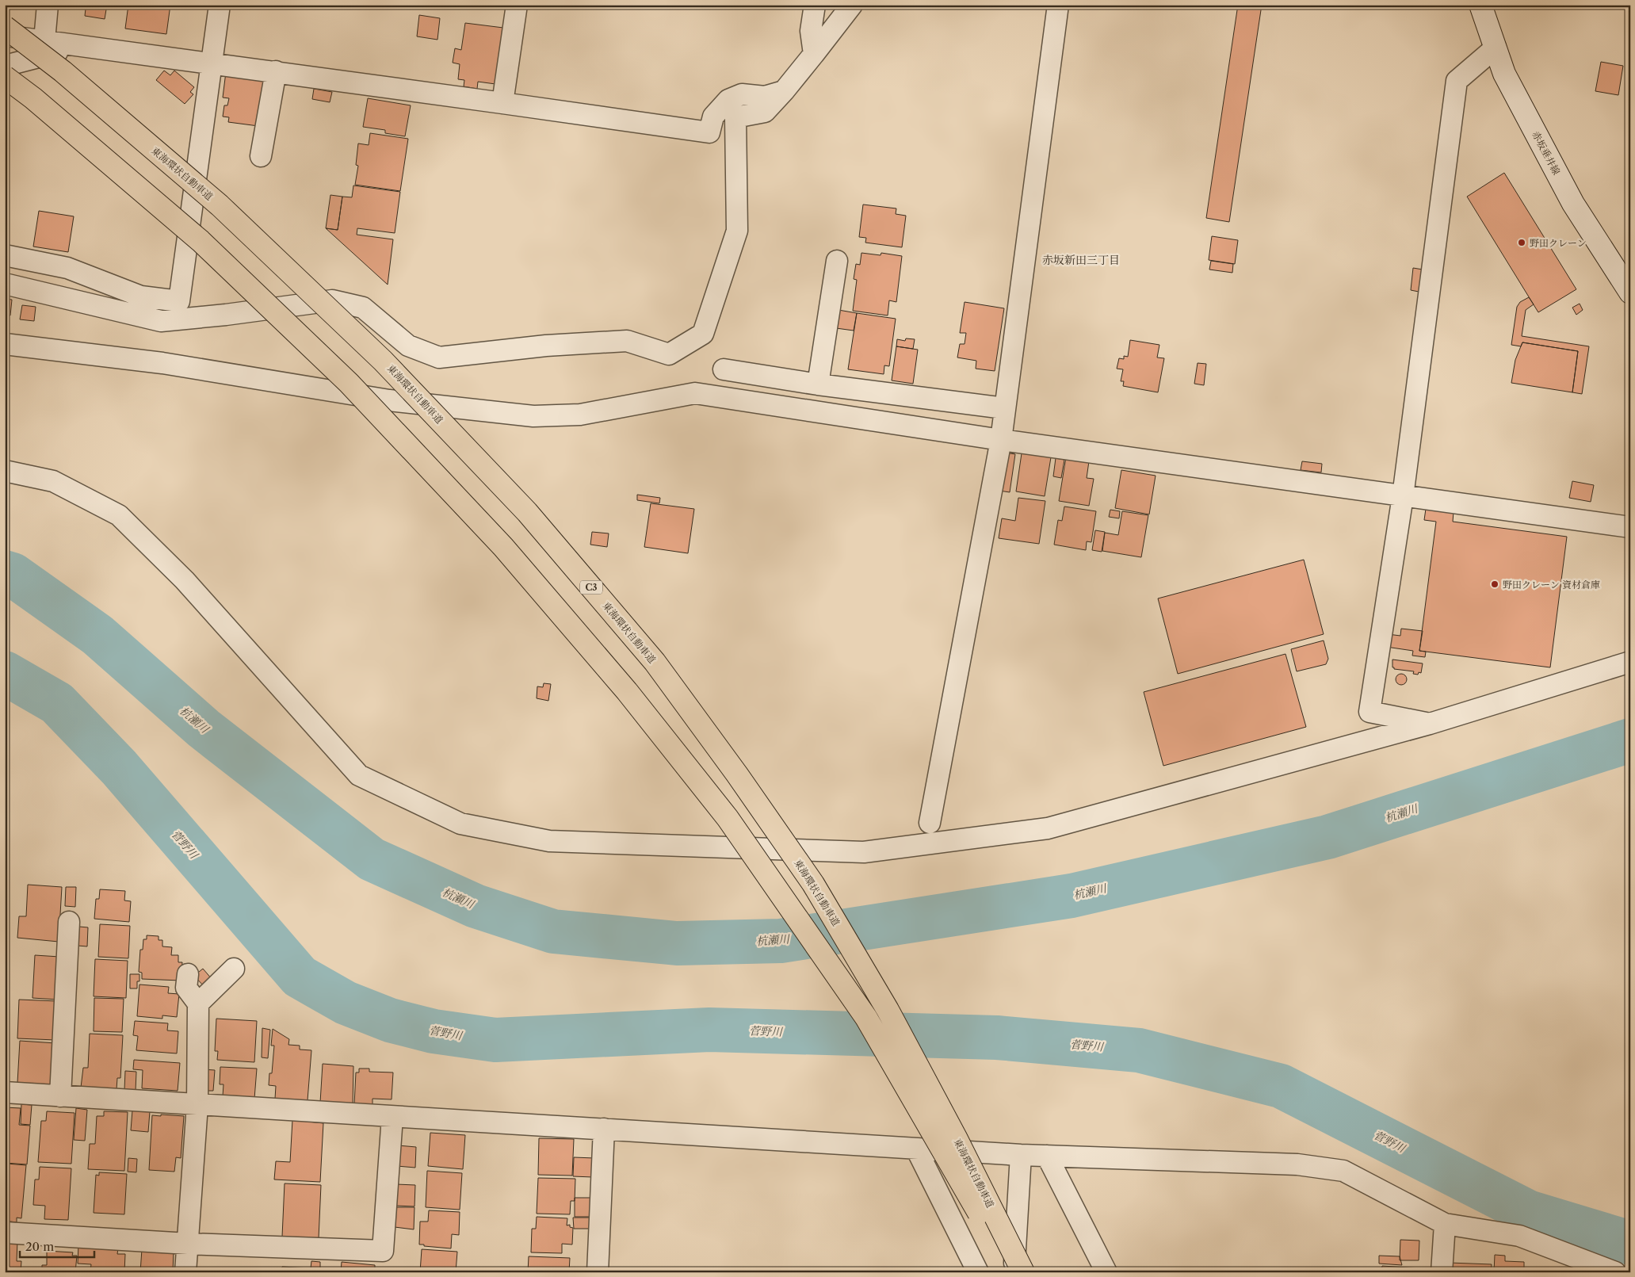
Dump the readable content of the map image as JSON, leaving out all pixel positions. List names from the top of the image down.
{
  "streets": {
    "highway": ["東海環状自動車道", "C3"],
    "main road": ["赤坂垂井線"]
  },
  "districts": ["赤坂新田三丁目"],
  "water": ["杭瀬川", "菅野川"],
  "places": ["野田クレーン", "野田クレーン 資材倉庫"],
  "scale_bar": "20 m"
}
